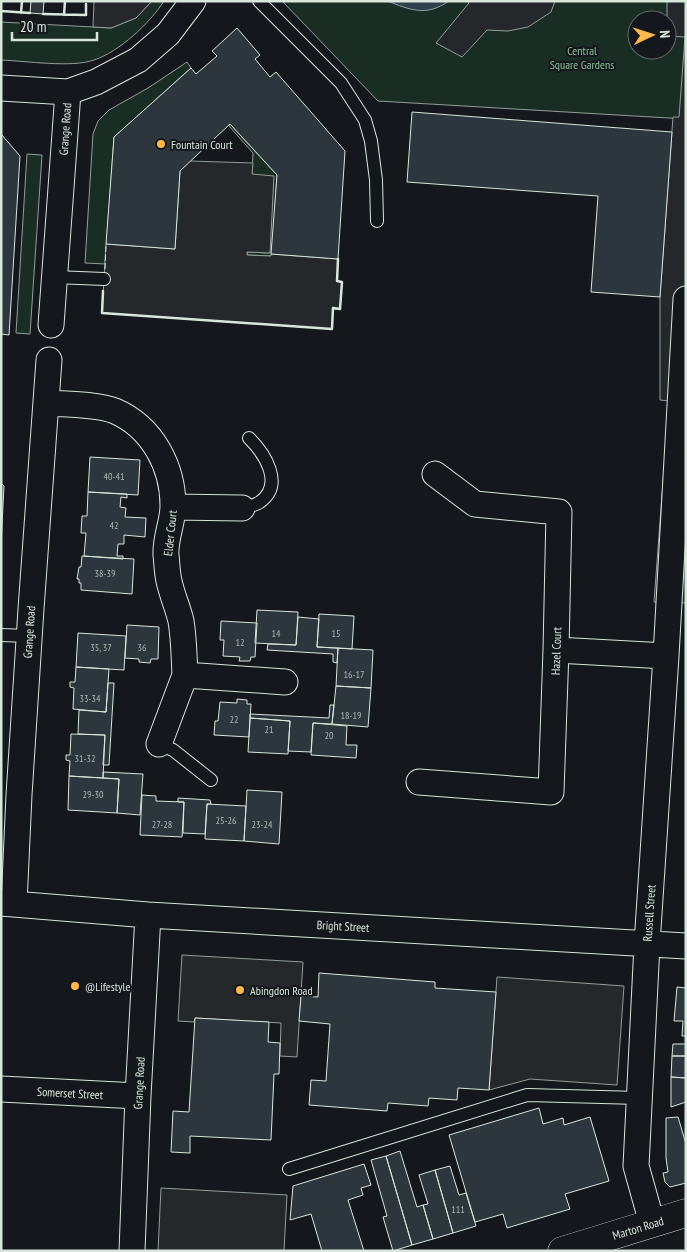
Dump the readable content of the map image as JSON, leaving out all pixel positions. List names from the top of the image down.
{
  "streets": {
    "street": [
      "Grange Road",
      "Elder Court",
      "Hazel Court",
      "Russell Street",
      "Bright Street",
      "Somerset Street",
      "Marton Road"
    ]
  },
  "crossings": [
    ["Grange Road", "Elder Court"],
    ["Grange Road", "Bright Street"],
    ["Grange Road", "Somerset Street"],
    ["Russell Street", "Bright Street"],
    ["Russell Street", "Marton Road"]
  ],
  "parks": ["Central Square Gardens"],
  "places": ["Fountain Court", "@Lifestyle", "Abingdon Road"],
  "house_numbers": [
    "40-41",
    "42",
    "38-39",
    "14",
    "15",
    "12",
    "35, 37",
    "36",
    "16-17",
    "33-34",
    "18-19",
    "22",
    "21",
    "20",
    "31-32",
    "29-30",
    "25-26",
    "27-28",
    "23-24",
    "111"
  ],
  "scale_bar": "20 m",
  "north": "right"
}
